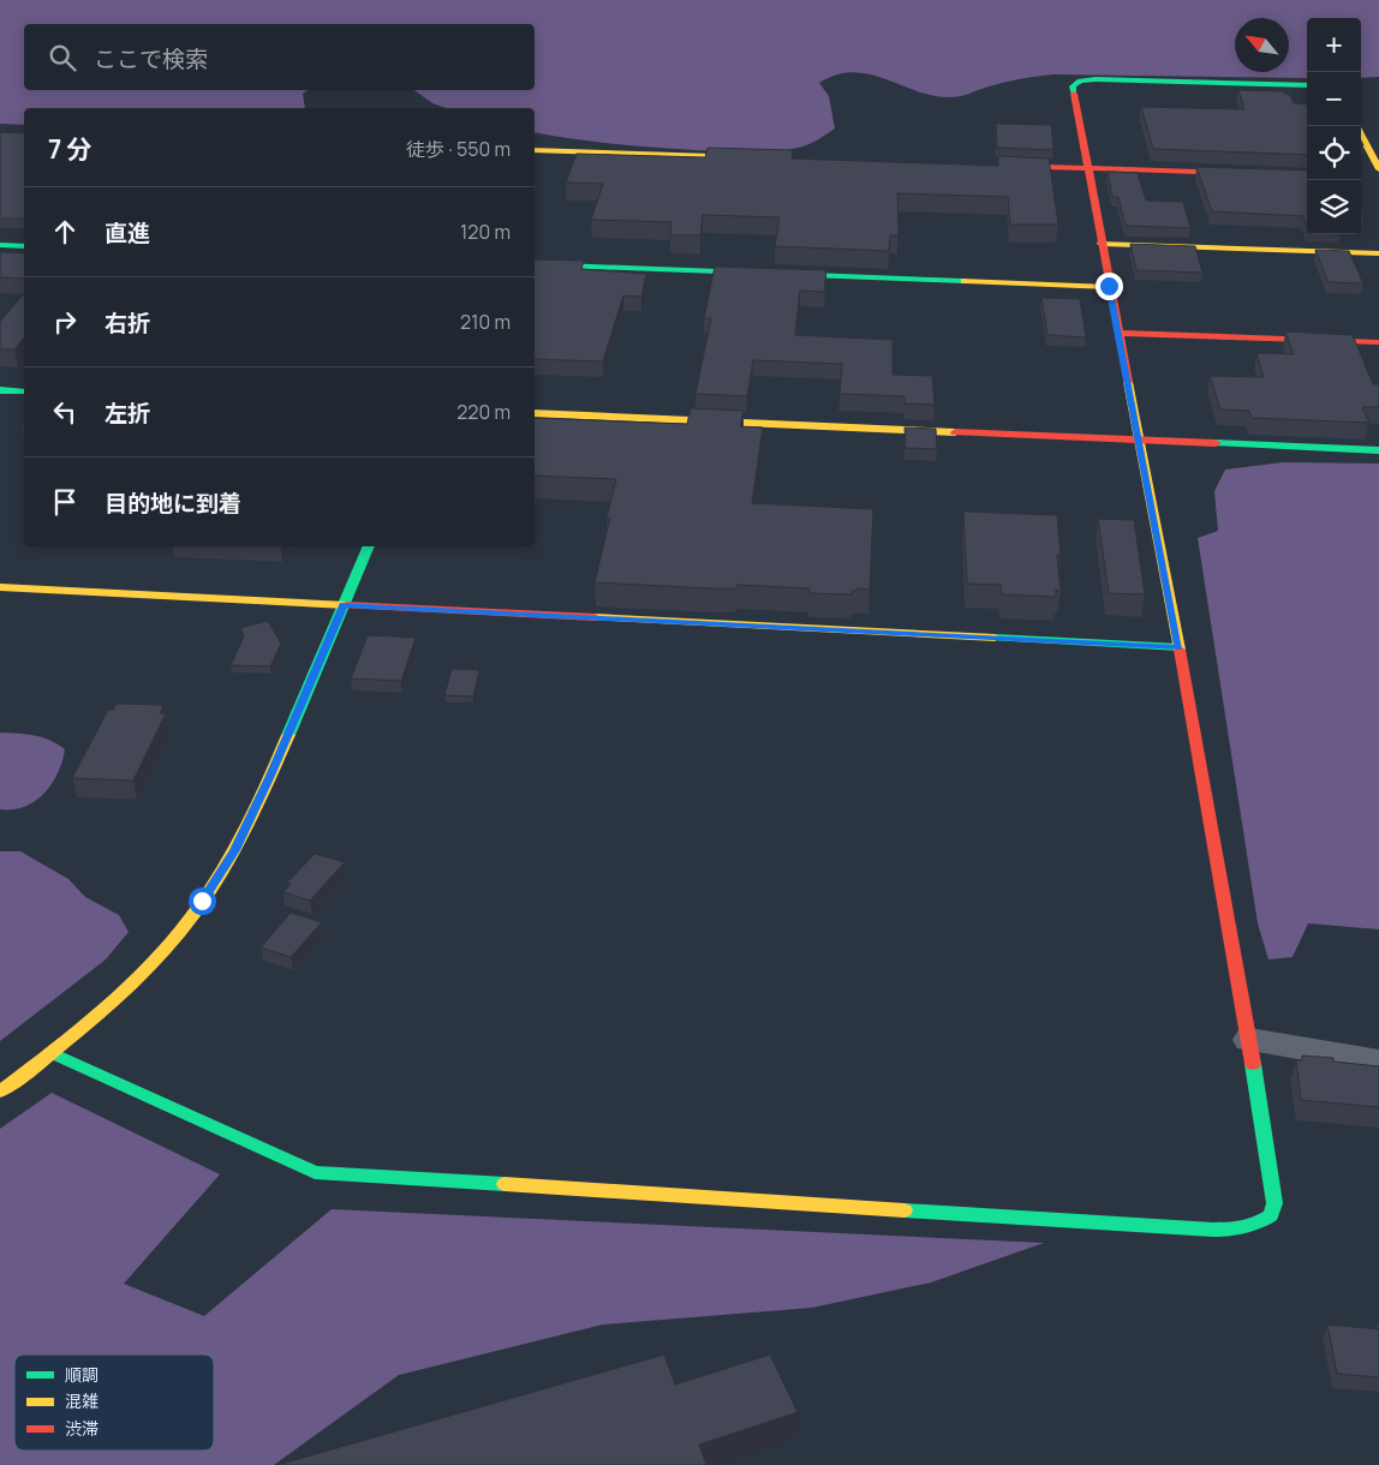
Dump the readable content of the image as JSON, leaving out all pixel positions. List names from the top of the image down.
{
  "legend": ["順調", "混雑", "渋滞"],
  "north": "top left",
  "page": {
    "map_buttons": ["+", "−"],
    "search": "ここで検索",
    "heading": ["7 分", "徒歩 · 550 m"],
    "list": [
      ["直進", "120 m"],
      ["右折", "210 m"],
      ["左折", "220 m"],
      "目的地に到着"
    ]
  }
}
